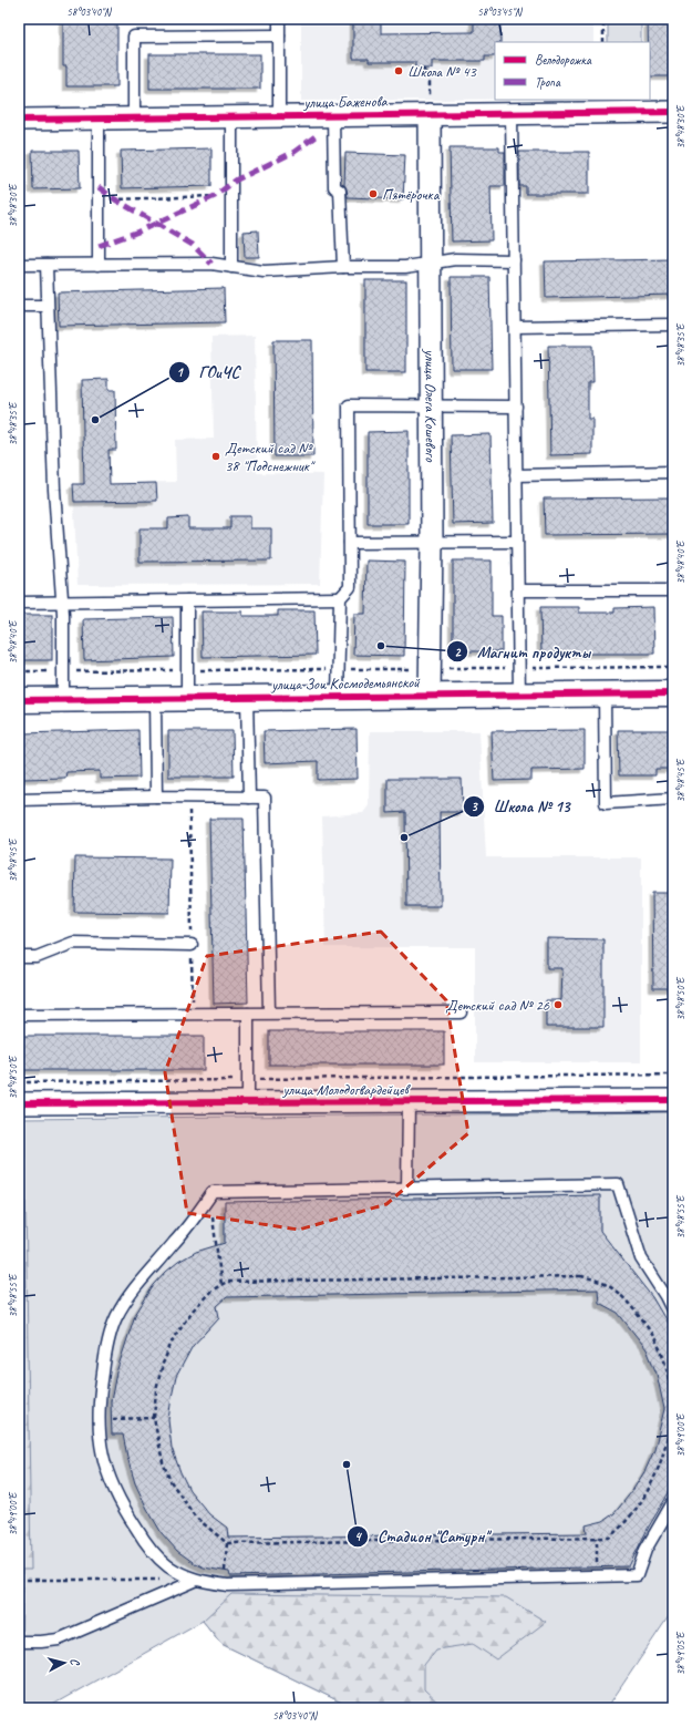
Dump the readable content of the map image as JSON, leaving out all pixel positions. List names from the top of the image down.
{
  "streets": {
    "street": [
      "улица Баженова",
      "улица Олега Кошевого",
      "улица Зои Космодемьянской",
      "улица Молодогвардейцев"
    ]
  },
  "crossings": [
    ["улица Баженова", "улица Олега Кошевого"],
    ["улица Олега Кошевого", "улица Зои Космодемьянской"]
  ],
  "places": [
    "Школа № 43",
    "Пятёрочка",
    "ГОиЧС",
    "Детский сад № 38 \"Подснежник\"",
    "Магнит продукты",
    "Школа № 13",
    "Детский сад № 26",
    "Стадион \"Сатурн\""
  ],
  "legend": ["Велодорожка", "Тропа"],
  "north": "right",
  "coordinates": [
    "58°03'40\"N",
    "58°03'45\"N",
    "38°48'30\"E",
    "38°48'35\"E",
    "38°48'40\"E",
    "38°48'45\"E",
    "38°48'50\"E",
    "38°48'55\"E",
    "38°49'00\"E",
    "38°49'05\"E"
  ]
}
